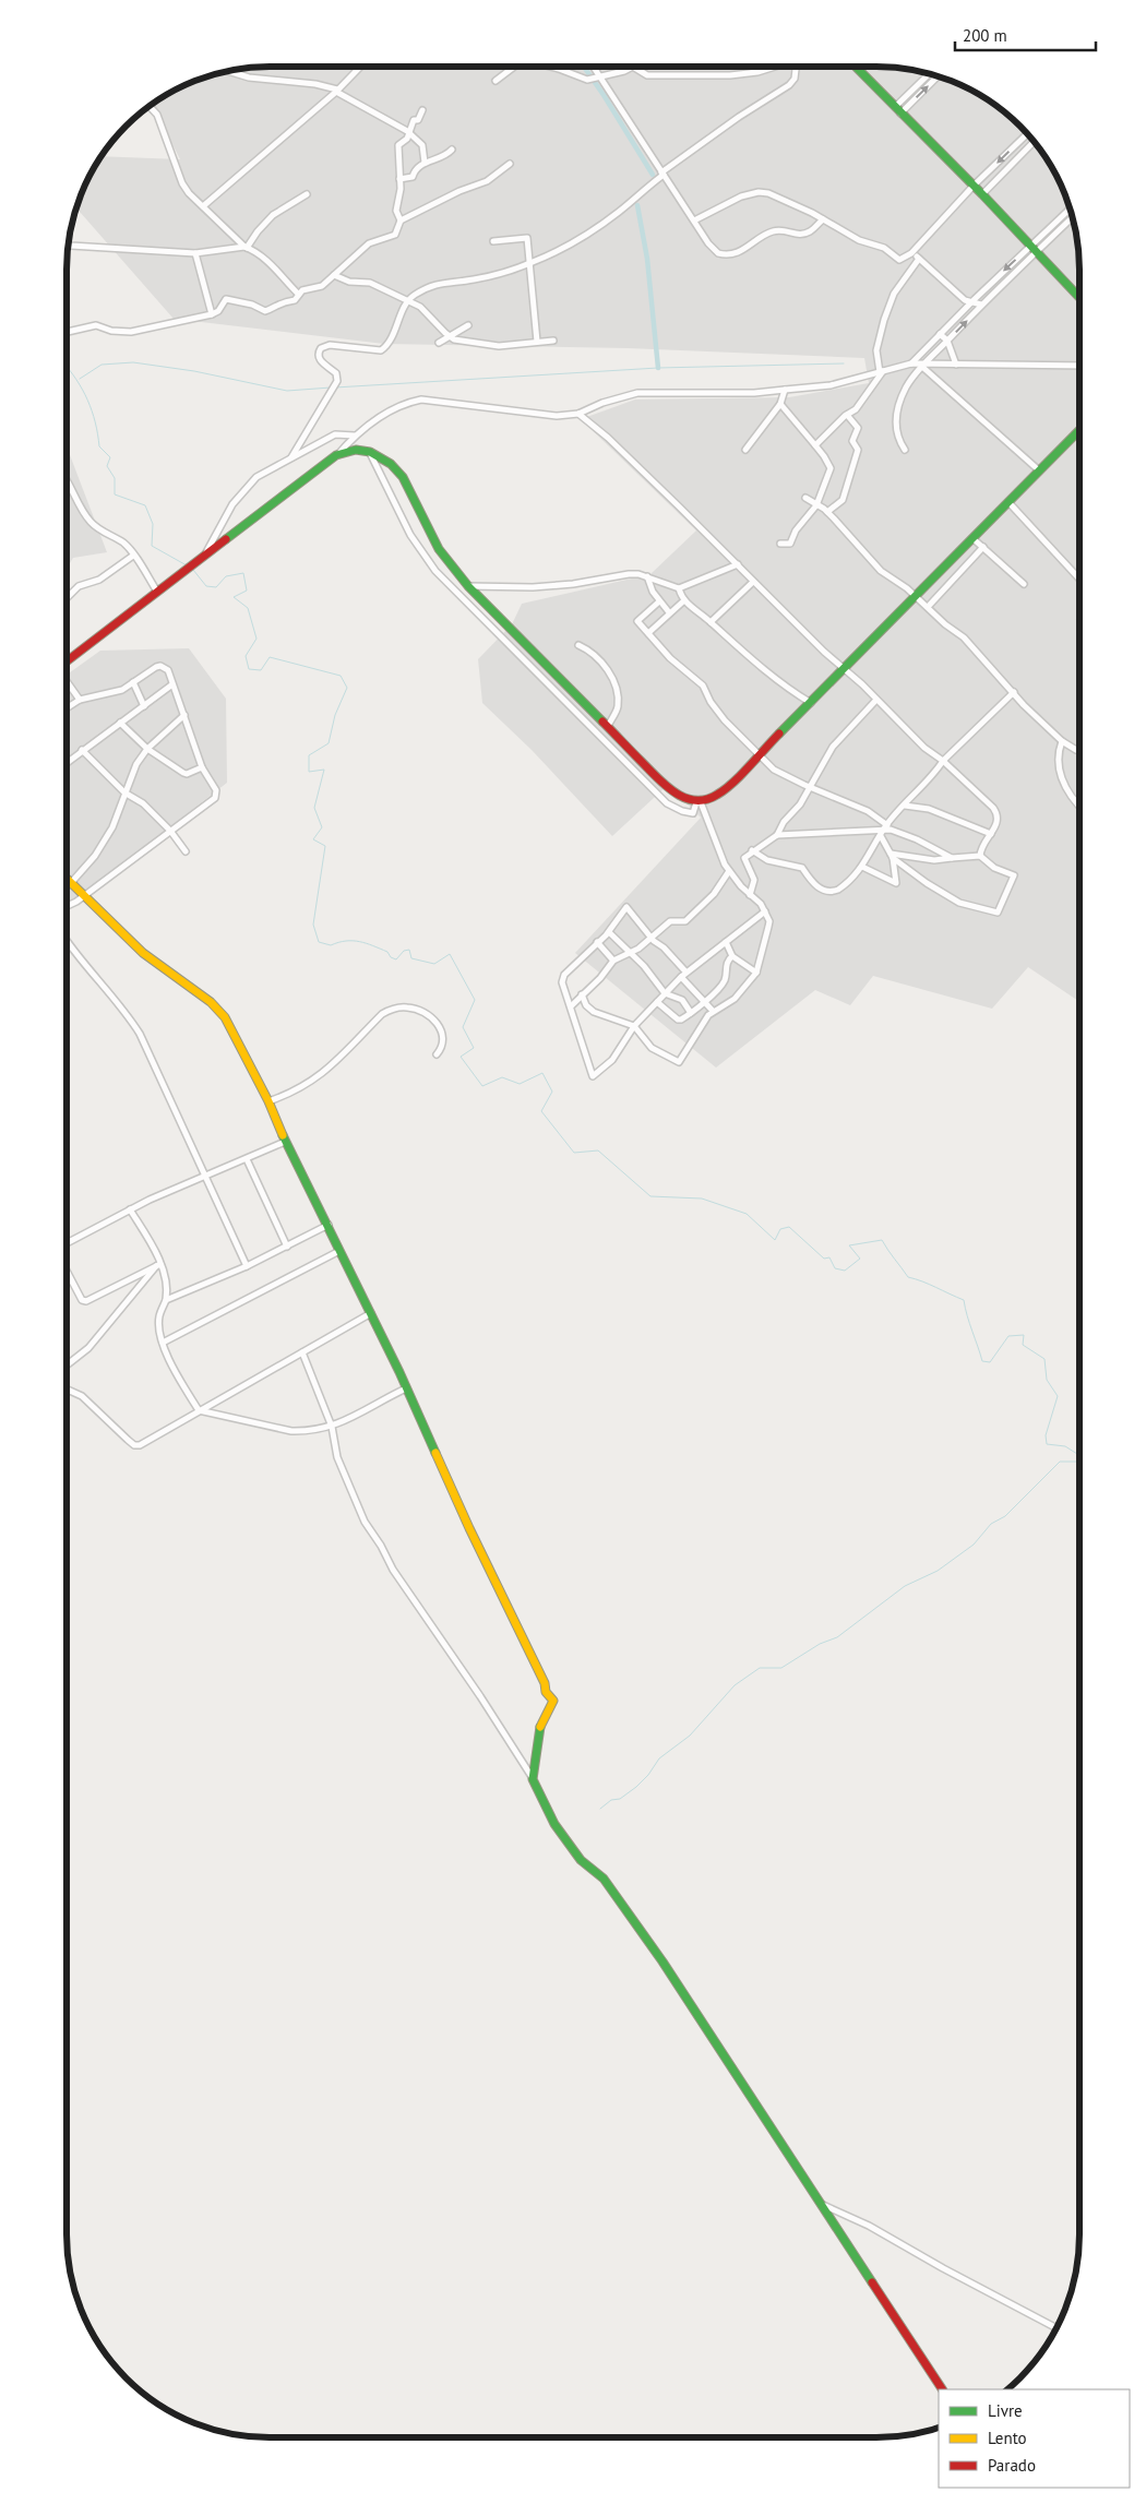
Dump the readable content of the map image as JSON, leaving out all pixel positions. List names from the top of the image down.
{
  "legend": ["Livre", "Lento", "Parado"],
  "scale_bar": "200 m"
}
